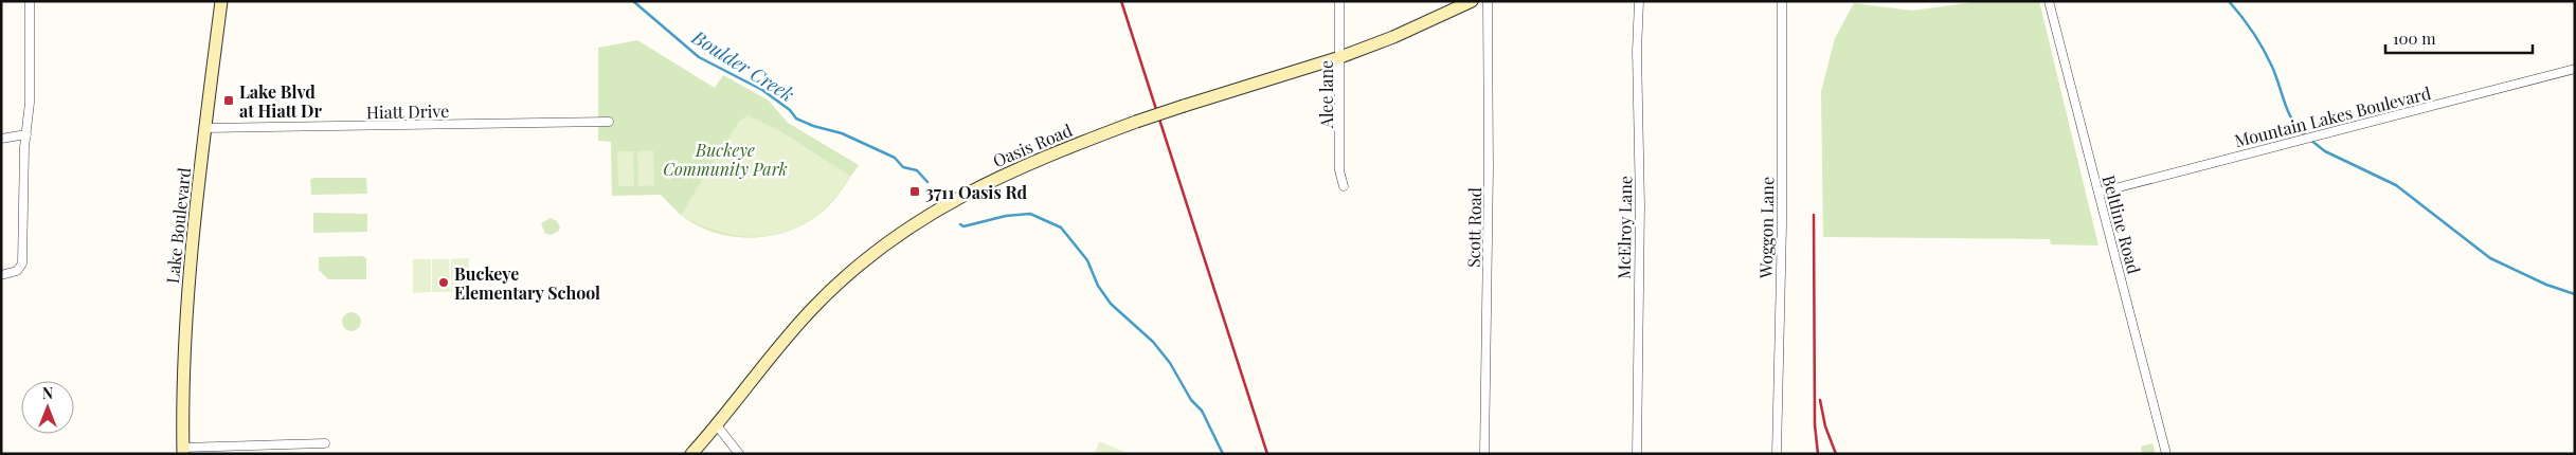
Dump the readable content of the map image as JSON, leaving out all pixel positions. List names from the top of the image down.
{
  "streets": {
    "main road": ["Oasis Road", "Lake Boulevard"],
    "street": [
      "Alee lane",
      "Hiatt Drive",
      "Mountain Lakes Boulevard",
      "Beltline Road",
      "Scott Road",
      "McElroy Lane",
      "Woggon Lane"
    ]
  },
  "crossings": [
    ["Alee lane", "Oasis Road"],
    ["Hiatt Drive", "Lake Boulevard"],
    ["Mountain Lakes Boulevard", "Beltline Road"]
  ],
  "water": ["Boulder Creek"],
  "parks": ["Buckeye Community Park"],
  "places": {
    "transit": ["Lake Blvd at Hiatt Dr", "3711 Oasis Rd"],
    "other": ["Buckeye Elementary School"]
  },
  "scale_bar": "100 m",
  "north": "top"
}
